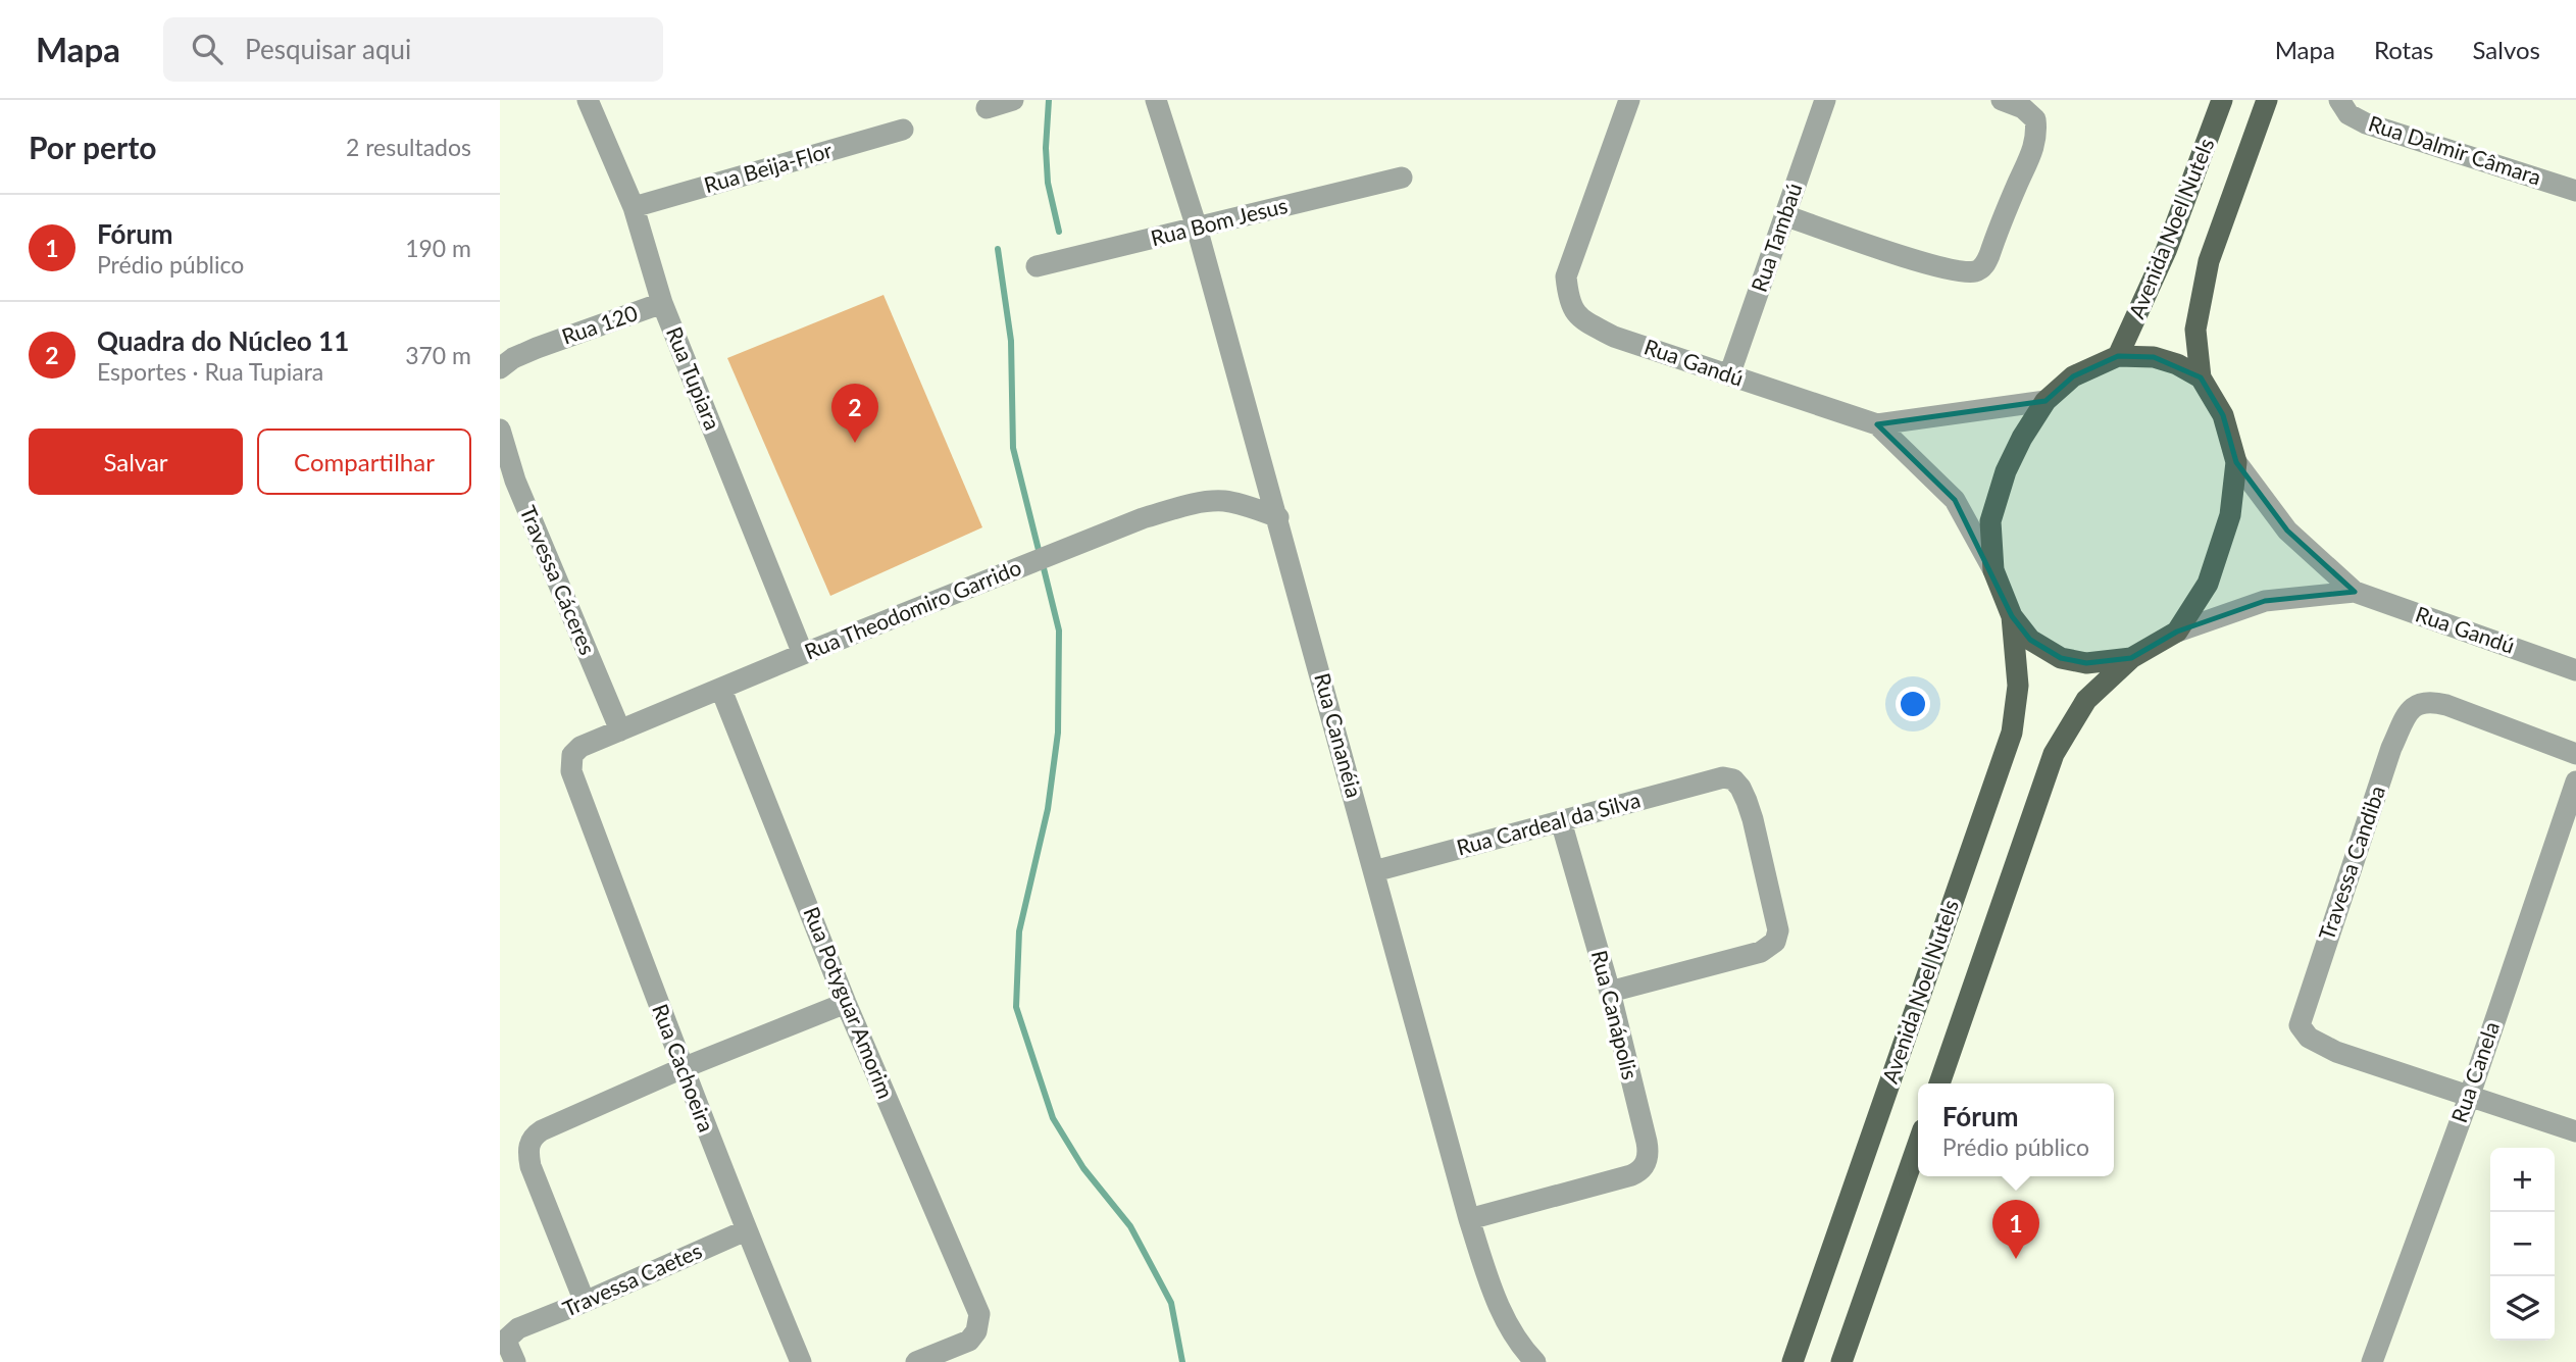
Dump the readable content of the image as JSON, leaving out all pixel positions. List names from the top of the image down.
{
  "streets": {
    "main road": ["Avenida Noel Nutels"],
    "street": [
      "Rua Dalmir Câmara",
      "Rua Beija-Flor",
      "Rua Bom Jesus",
      "Rua Tambaú",
      "Rua 120",
      "Rua Gandú",
      "Rua Tupiara",
      "Travessa Cáceres",
      "Rua Theodomiro Garrido",
      "Rua Cananéia",
      "Rua Cardeal da Silva",
      "Travessa Candiba",
      "Rua Potyguar Amorim",
      "Rua Canápolis",
      "Rua Cachoeira",
      "Rua Canela",
      "Travessa Caetes"
    ]
  },
  "crossings": [
    ["Rua Beija-Flor", "Rua Tupiara"],
    ["Rua Bom Jesus", "Rua Cananéia"],
    ["Rua Tambaú", "Rua Gandú"],
    ["Rua 120", "Rua Tupiara"],
    ["Rua Tupiara", "Rua Theodomiro Garrido"],
    ["Travessa Cáceres", "Rua Theodomiro Garrido"],
    ["Rua Theodomiro Garrido", "Rua Cananéia"],
    ["Rua Theodomiro Garrido", "Rua Potyguar Amorim"],
    ["Rua Theodomiro Garrido", "Rua Cachoeira"],
    ["Rua Cananéia", "Rua Cardeal da Silva"],
    ["Rua Cananéia", "Rua Canápolis"],
    ["Rua Cardeal da Silva", "Rua Canápolis"],
    ["Travessa Candiba", "Rua Canela"],
    ["Rua Cachoeira", "Travessa Caetes"]
  ],
  "page": {
    "header": "Mapa",
    "search": "Pesquisar aqui",
    "nav": ["Mapa", "Rotas", "Salvos"],
    "heading": ["Por perto", "2 resultados"],
    "list": [
      {
        "mark": "1",
        "name": "Fórum",
        "note": "Prédio público",
        "value": "190 m"
      },
      {
        "mark": "2",
        "name": "Quadra do Núcleo 11",
        "note": "Esportes · Rua Tupiara",
        "value": "370 m"
      }
    ],
    "pins": ["2", "1"],
    "buttons": ["Salvar", "Compartilhar"],
    "popup": ["Fórum", "Prédio público"],
    "map_buttons": ["+", "−"]
  }
}
